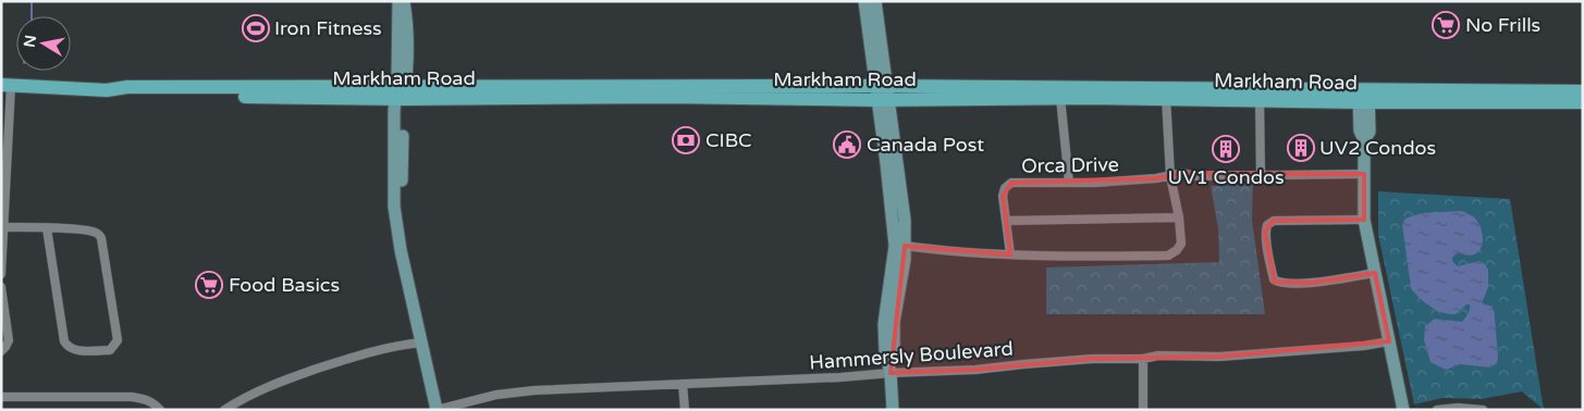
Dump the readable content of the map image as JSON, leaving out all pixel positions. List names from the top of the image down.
{
  "streets": {
    "main road": ["Markham Road"],
    "street": ["Orca Drive", "Hammersly Boulevard"]
  },
  "places": {
    "supermarket": ["No Frills", "Food Basics"],
    "sports": ["Iron Fitness"],
    "bank": ["CIBC"],
    "public building": ["Canada Post"],
    "building": ["UV2 Condos", "UV1 Condos"]
  },
  "north": "left"
}
